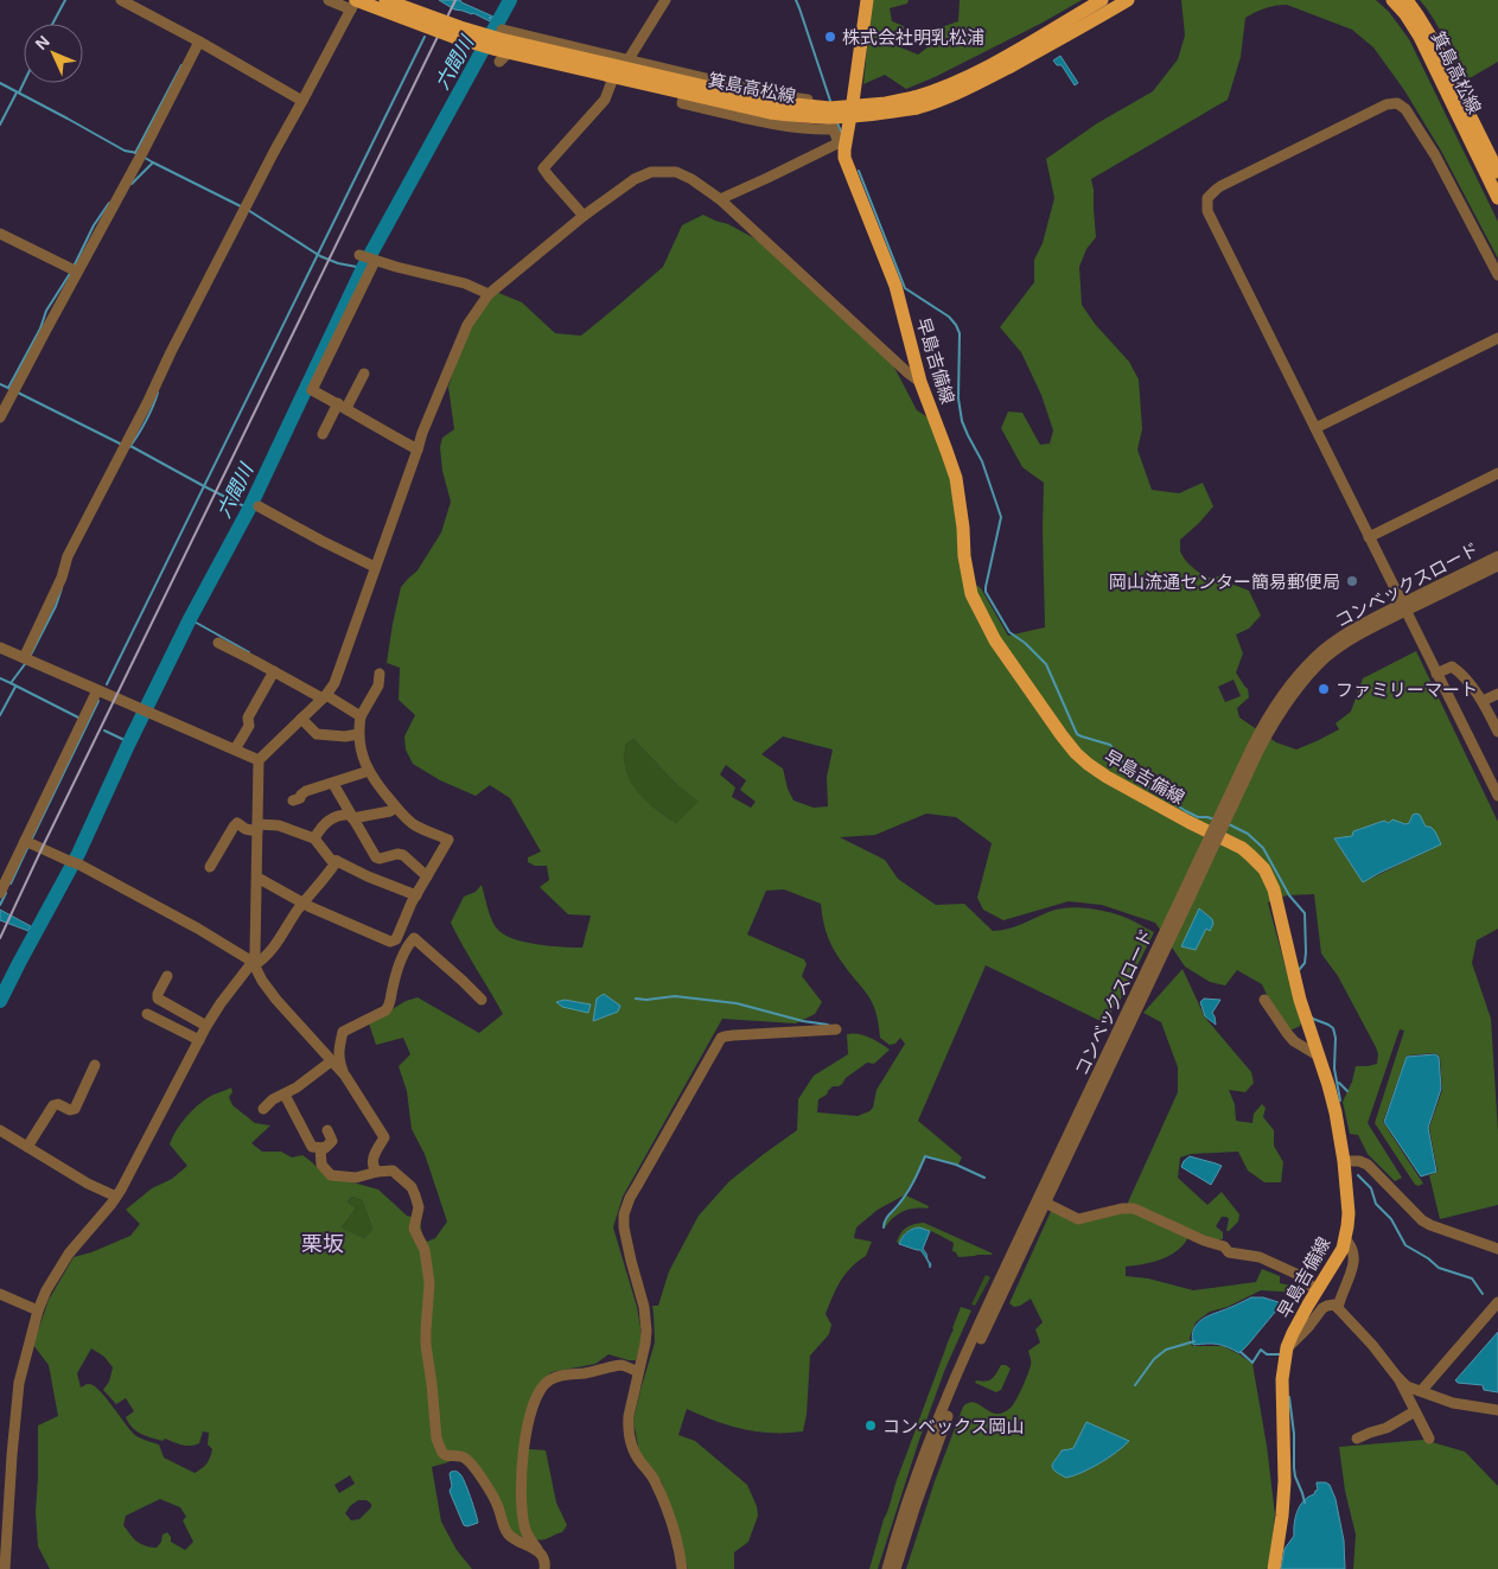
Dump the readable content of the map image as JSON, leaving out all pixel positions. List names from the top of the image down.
{
  "streets": {
    "main road": ["箕島高松線", "早島吉備線"],
    "street": ["コンベックスロード"]
  },
  "districts": ["栗坂"],
  "water": ["六間川"],
  "places": [
    "株式会社明乳松浦",
    "岡山流通センター簡易郵便局",
    "ファミリーマート",
    "コンベックス岡山"
  ],
  "north": "top left"
}
